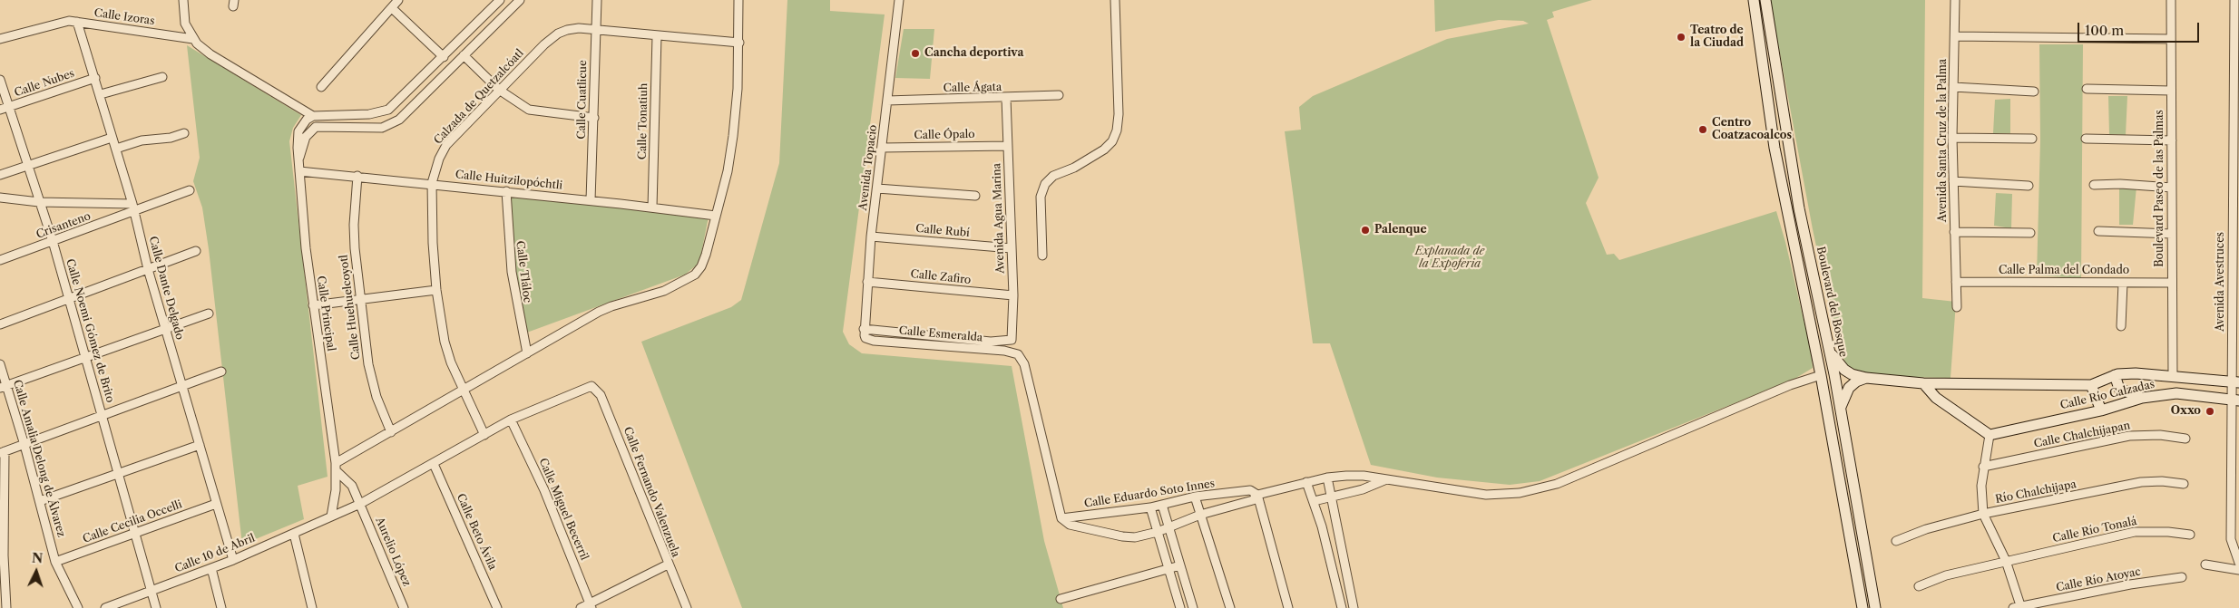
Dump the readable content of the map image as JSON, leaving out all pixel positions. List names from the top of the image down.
{
  "streets": {
    "main road": ["Boulevard del Bosque", "Calle Río Calzadas"],
    "street": [
      "Calle Izoras",
      "Calle Nubes",
      "Calle Ágata",
      "Calzada de Quetzalcóatl",
      "Calle Cuatlicue",
      "Calle Tonatiuh",
      "Calle Ópalo",
      "Avenida Santa Cruz de la Palma",
      "Avenida Topacio",
      "Calle Huitzilopóchtli",
      "Boulevard Paseo de las Palmas",
      "Avenida Agua Marina",
      "Crisanteno",
      "Calle Rubí",
      "Calle Palma del Condado",
      "Calle Tláloc",
      "Calle Zafiro",
      "Avenida Avestruces",
      "Calle Dante Delgado",
      "Calle Huehuelcoyotl",
      "Calle Principal",
      "Calle Noemi Gómez de Brito",
      "Calle Esmeralda",
      "Calle Chalchijapan",
      "Calle Amalia Delong de Álvarez",
      "Calle Fernando Valenzuela",
      "Río Chalchijapa",
      "Calle Eduardo Soto Innes",
      "Calle Miguel Becerril",
      "Calle Cecilia Occelli",
      "Calle Río Tonalá",
      "Calle Beto Ávila",
      "Aurelio López",
      "Calle 10 de Abril",
      "Calle Río Atoyac"
    ]
  },
  "crossings": [
    ["Calle Izoras", "Calle Dante Delgado"],
    ["Calle Nubes", "Calle Dante Delgado"],
    ["Calle Nubes", "Calle Noemi Gómez de Brito"],
    ["Calle Ágata", "Avenida Topacio"],
    ["Calle Ágata", "Avenida Agua Marina"],
    ["Calzada de Quetzalcóatl", "Calle Cuatlicue"],
    ["Calzada de Quetzalcóatl", "Calle Tonatiuh"],
    ["Calzada de Quetzalcóatl", "Calle Huitzilopóchtli"],
    ["Calle Cuatlicue", "Calle Huitzilopóchtli"],
    ["Calle Tonatiuh", "Calle Huitzilopóchtli"],
    ["Calle Ópalo", "Avenida Topacio"],
    ["Calle Ópalo", "Avenida Agua Marina"],
    ["Avenida Santa Cruz de la Palma", "Calle Palma del Condado"],
    ["Avenida Topacio", "Avenida Agua Marina"],
    ["Avenida Topacio", "Calle Rubí"],
    ["Avenida Topacio", "Calle Zafiro"],
    ["Avenida Topacio", "Calle Esmeralda"],
    ["Calle Huitzilopóchtli", "Calle Tláloc"],
    ["Calle Huitzilopóchtli", "Calle Huehuelcoyotl"],
    ["Calle Huitzilopóchtli", "Calle Principal"],
    ["Boulevard Paseo de las Palmas", "Calle Palma del Condado"],
    ["Avenida Agua Marina", "Calle Rubí"],
    ["Avenida Agua Marina", "Calle Zafiro"],
    ["Avenida Agua Marina", "Calle Esmeralda"],
    ["Crisanteno", "Calle Dante Delgado"],
    ["Crisanteno", "Calle Noemi Gómez de Brito"],
    ["Avenida Avestruces", "Calle Río Calzadas"],
    ["Calle Dante Delgado", "Calle Cecilia Occelli"],
    ["Calle Dante Delgado", "Calle 10 de Abril"],
    ["Calle Principal", "Calle 10 de Abril"],
    ["Calle Noemi Gómez de Brito", "Calle Cecilia Occelli"],
    ["Calle Noemi Gómez de Brito", "Calle 10 de Abril"],
    ["Calle Esmeralda", "Calle Eduardo Soto Innes"],
    ["Calle Amalia Delong de Álvarez", "Calle Cecilia Occelli"],
    ["Calle Fernando Valenzuela", "Calle Miguel Becerril"]
  ],
  "parks": ["Explanada de la Expoferia"],
  "places": [
    "Teatro de la Ciudad",
    "Cancha deportiva",
    "Centro Coatzacoalcos",
    "Palenque",
    "Oxxo"
  ],
  "scale_bar": "100 m",
  "north": "top"
}
